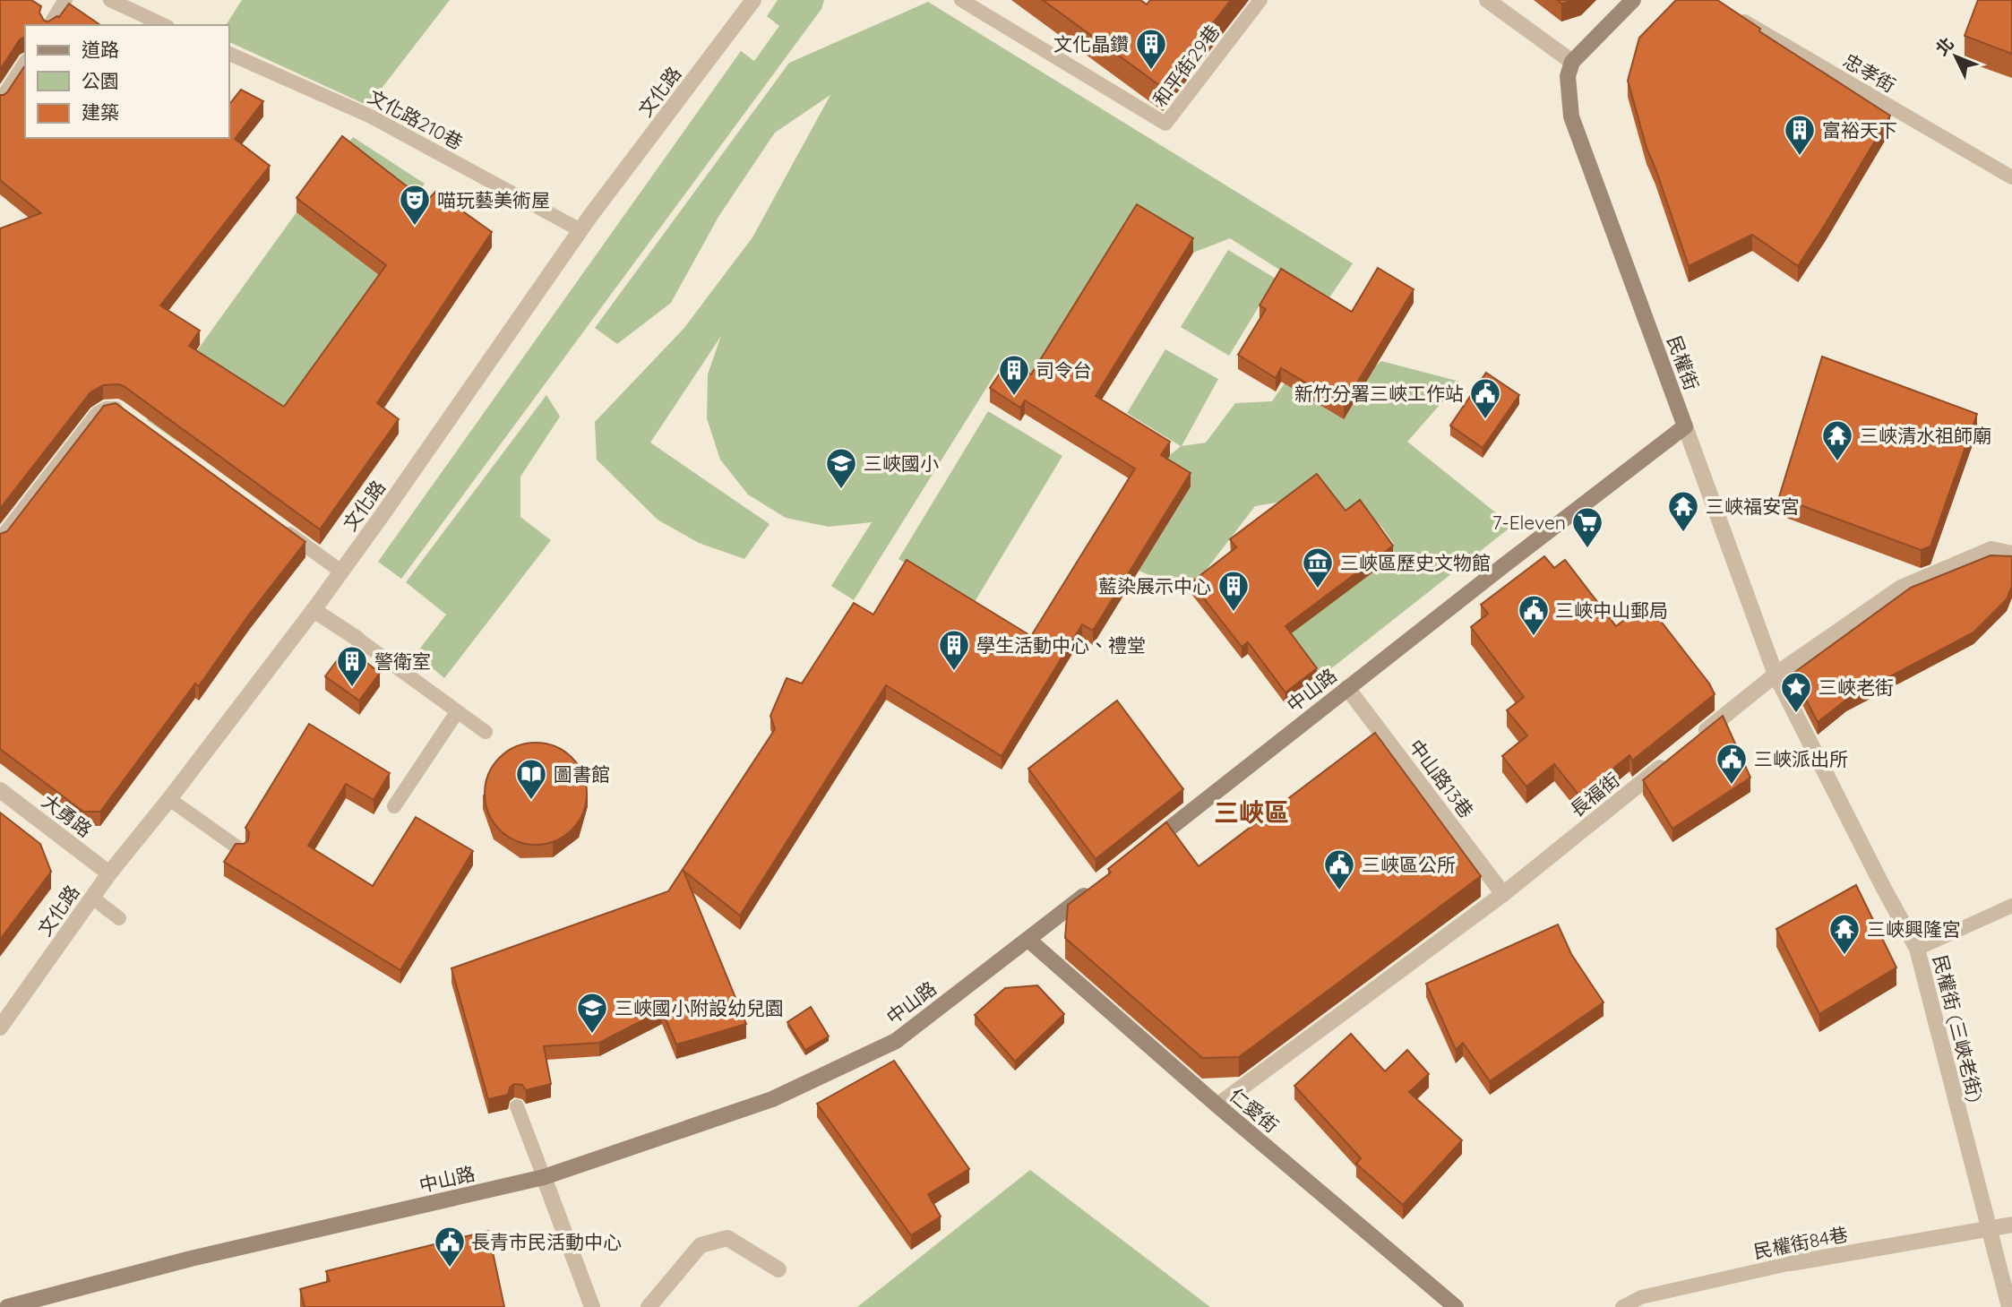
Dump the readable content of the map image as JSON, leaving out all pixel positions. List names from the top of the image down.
{
  "streets": {
    "street": [
      "文化路",
      "民權街",
      "中山路",
      "中山路13巷",
      "長福街",
      "大勇路",
      "民權街 (三峽老街)",
      "仁愛街",
      "民權街84巷"
    ],
    "lane": ["和平街29巷", "忠孝街", "文化路210巷"]
  },
  "crossings": [
    ["文化路", "文化路210巷"],
    ["文化路", "大勇路"],
    ["民權街", "中山路"],
    ["民權街", "民權街 (三峽老街)"],
    ["中山路", "中山路13巷"],
    ["中山路", "仁愛街"],
    ["中山路13巷", "長福街"],
    ["長福街", "仁愛街"],
    ["民權街 (三峽老街)", "民權街84巷"]
  ],
  "districts": ["三峽區"],
  "places": {
    "building": [
      "文化晶鑽",
      "富裕天下",
      "司令台",
      "藍染展示中心",
      "學生活動中心、禮堂",
      "警衛室"
    ],
    "theatre": ["喵玩藝美術屋"],
    "public building": [
      "新竹分署三峽工作站",
      "三峽中山郵局",
      "三峽派出所",
      "三峽區公所",
      "長青市民活動中心"
    ],
    "temple": ["三峽清水祖師廟", "三峽福安宮", "三峽興隆宮"],
    "school or university": ["三峽國小", "三峽國小附設幼兒園"],
    "supermarket": ["7-Eleven"],
    "museum": ["三峽區歷史文物館"],
    "place": ["三峽老街"],
    "library": ["圖書館"]
  },
  "legend": ["道路", "公園", "建築"],
  "north": "top left"
}
